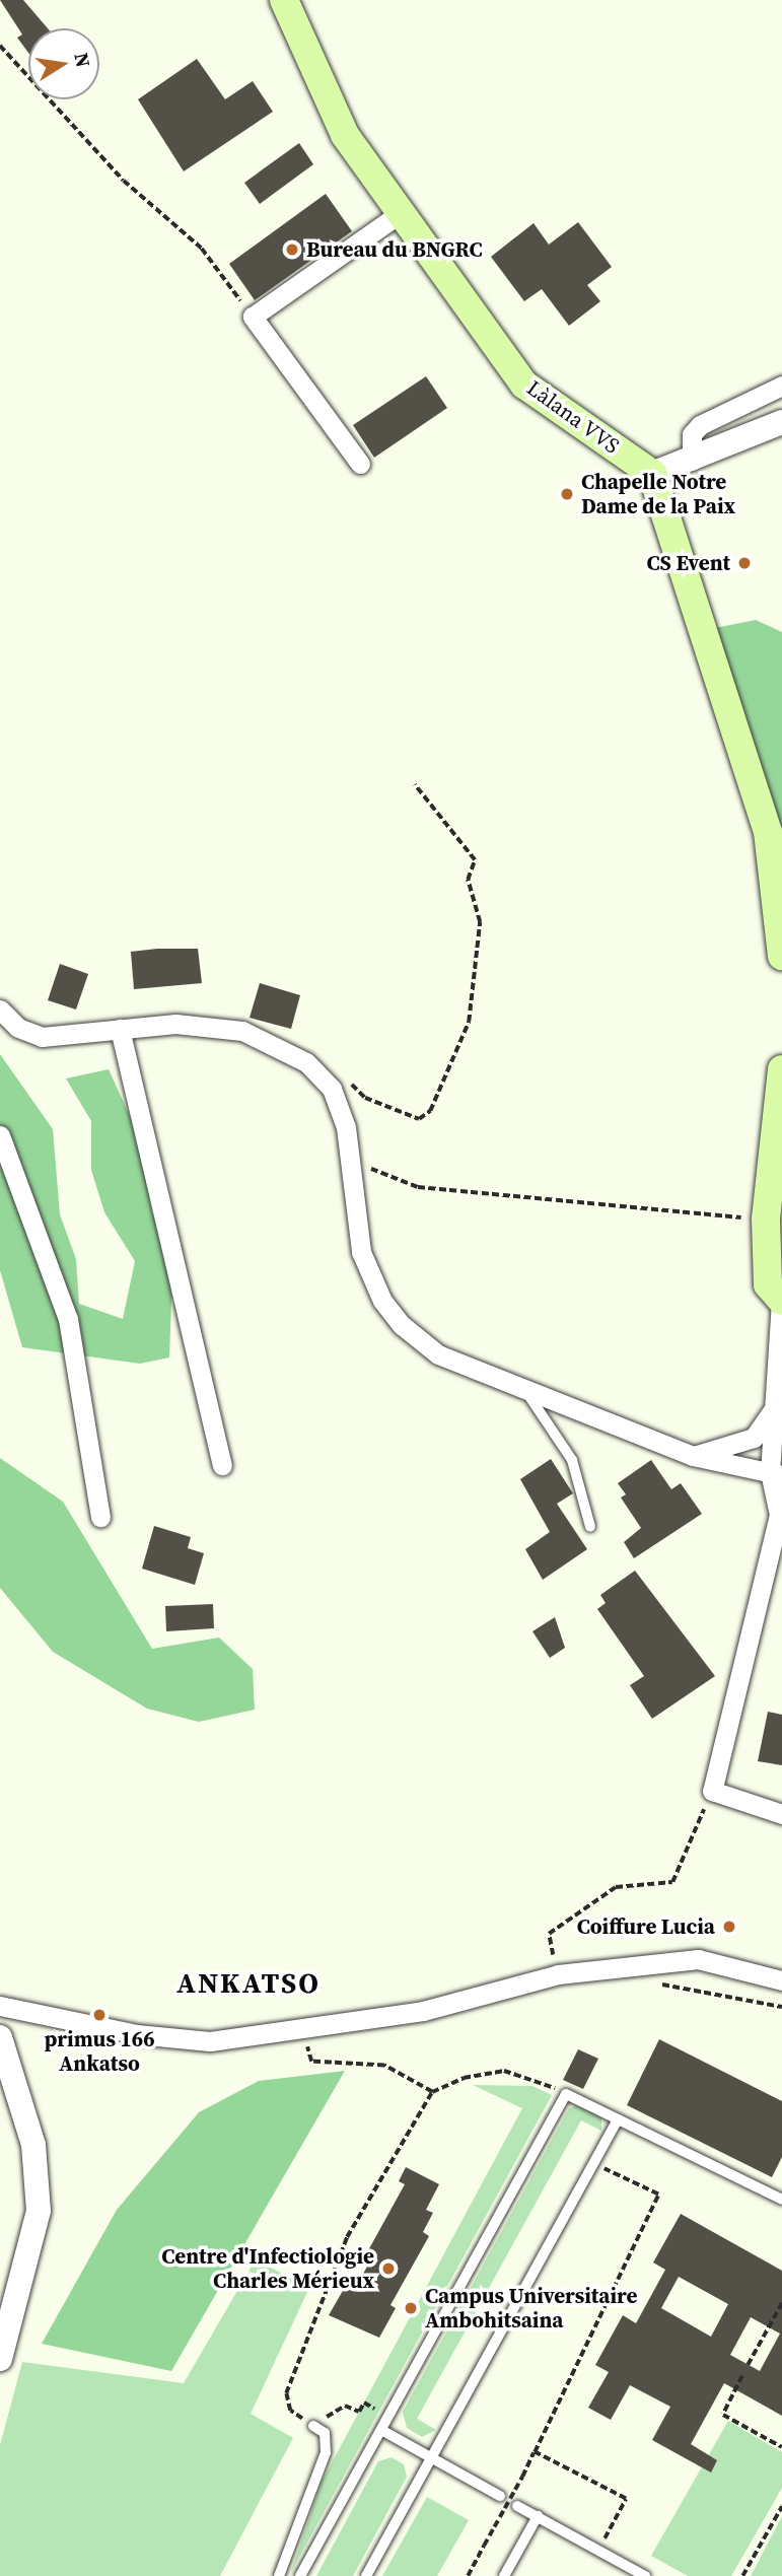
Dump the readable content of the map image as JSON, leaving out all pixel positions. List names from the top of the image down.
{
  "streets": {
    "main road": ["Làlana VVS"]
  },
  "districts": ["ANKATSO"],
  "places": [
    "Bureau du BNGRC",
    "Chapelle Notre Dame de la Paix",
    "CS Event",
    "Coiffure Lucia",
    "primus 166 Ankatso",
    "Centre d'Infectiologie Charles Mérieux",
    "Campus Universitaire Ambohitsaina"
  ],
  "north": "right"
}
